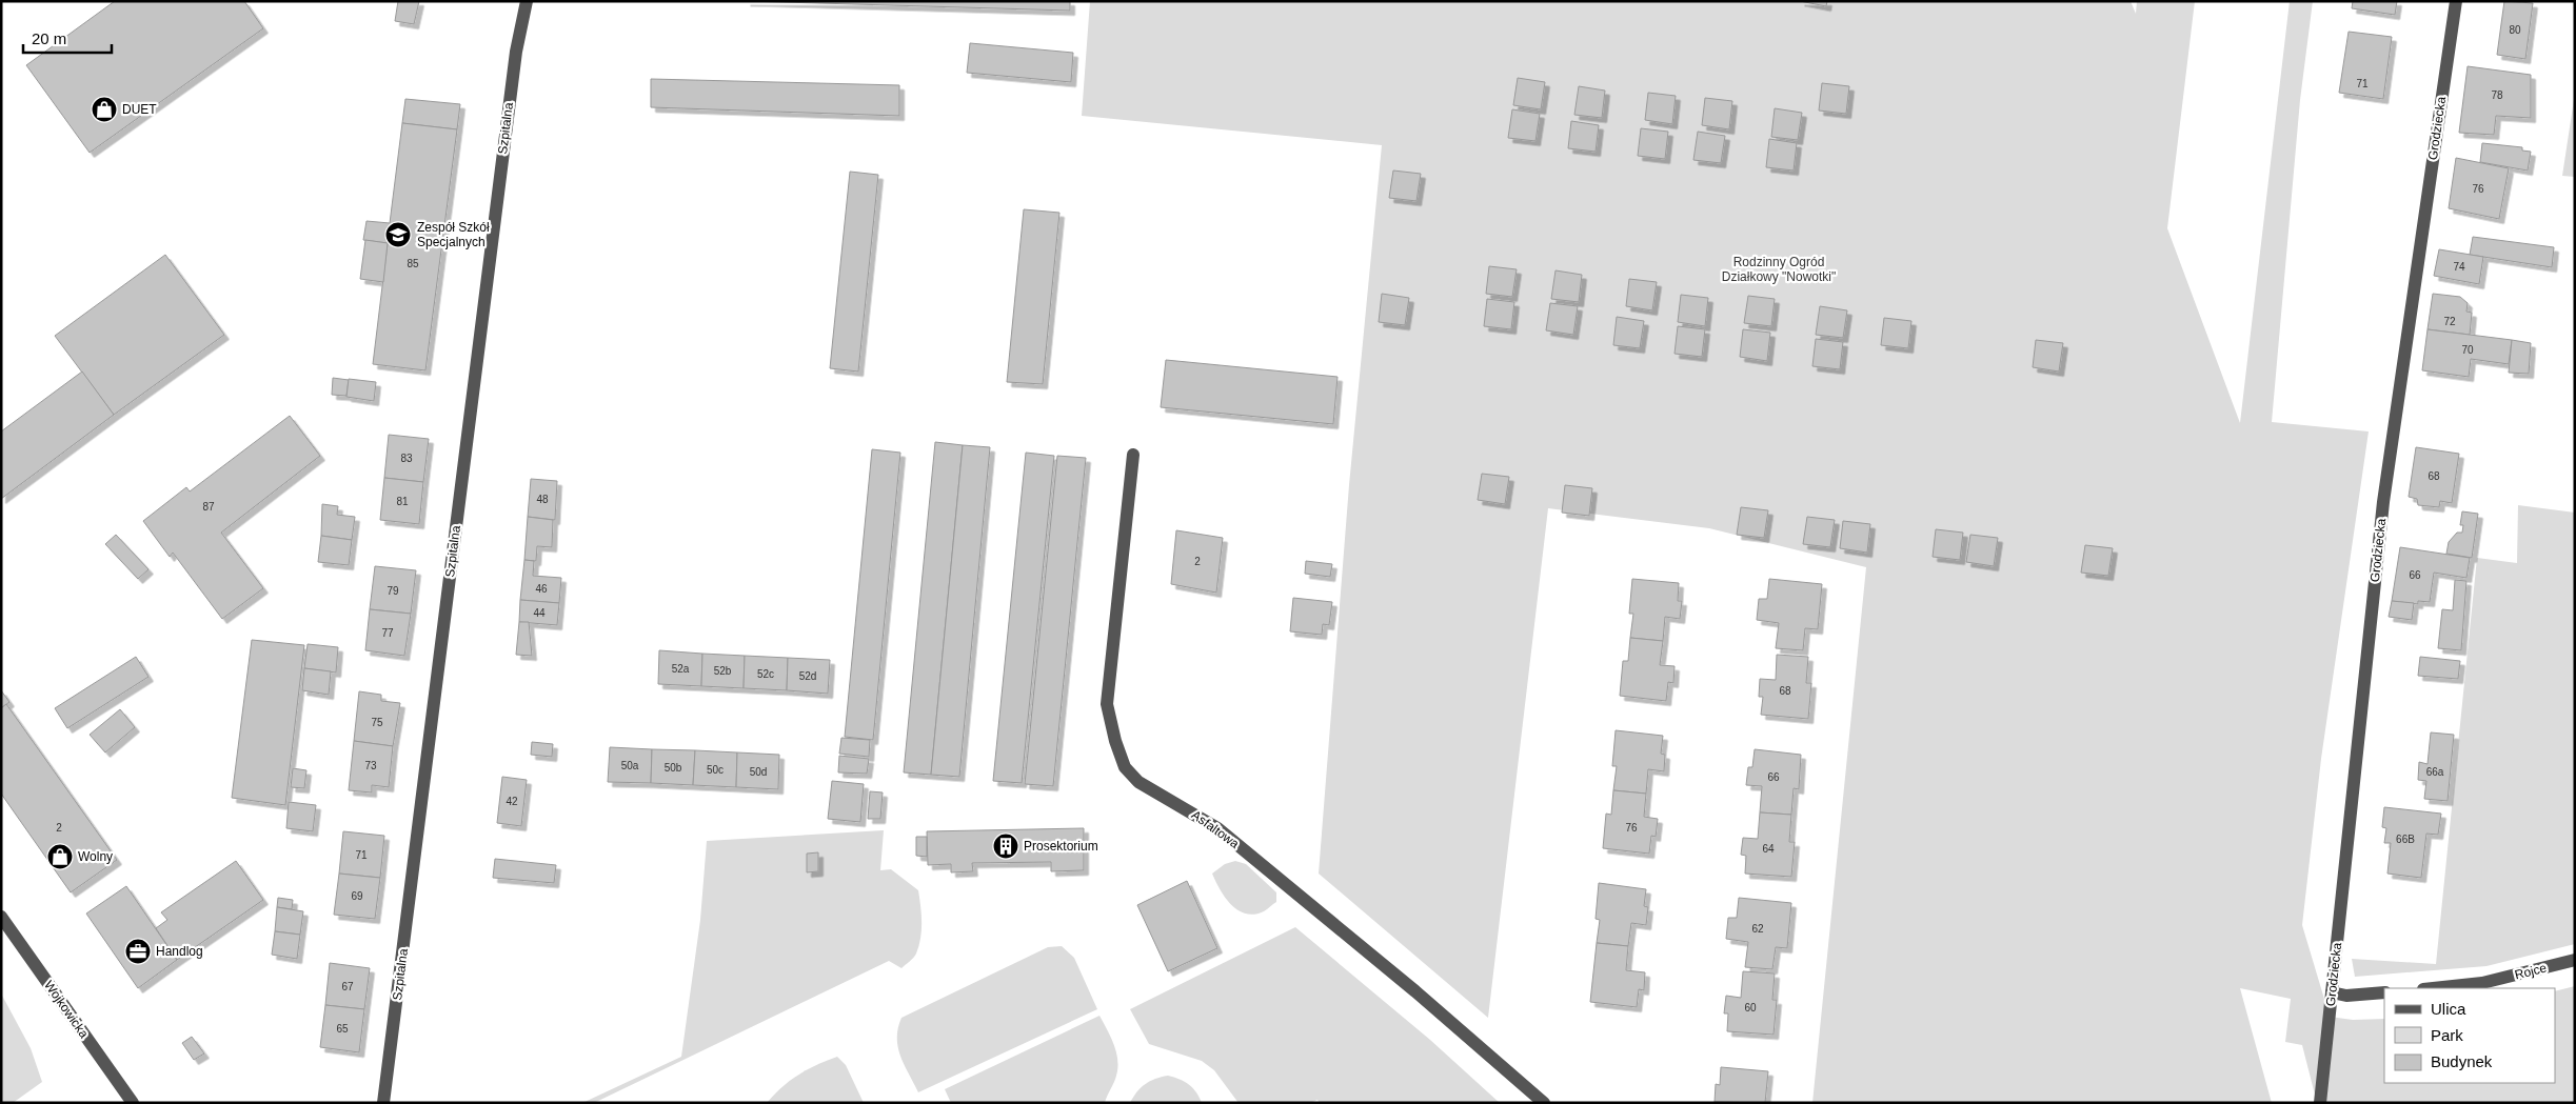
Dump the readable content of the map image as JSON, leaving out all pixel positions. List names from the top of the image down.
{
  "streets": {
    "street": [
      "Szpitalna",
      "Grodziecka",
      "Asfaltowa",
      "Rojce",
      "Wojkowicka"
    ]
  },
  "parks": ["Rodzinny Ogród Działkowy \"Nowotki\""],
  "places": {
    "shop": ["DUET", "Wolny"],
    "school or university": ["Zespół Szkół Specjalnych"],
    "building": ["Prosektorium"],
    "office": ["Handlog"]
  },
  "house_numbers": [
    "80",
    "71",
    "78",
    "76",
    "85",
    "74",
    "72",
    "70",
    "83",
    "68",
    "48",
    "81",
    "87",
    "2",
    "66",
    "46",
    "79",
    "44",
    "77",
    "52a",
    "52b",
    "52c",
    "52d",
    "68",
    "75",
    "73",
    "50a",
    "50b",
    "50c",
    "50d",
    "66a",
    "66",
    "42",
    "2",
    "76",
    "66B",
    "64",
    "71",
    "69",
    "62",
    "67",
    "60",
    "65"
  ],
  "legend": ["Ulica", "Park", "Budynek"],
  "scale_bar": "20 m"
}
